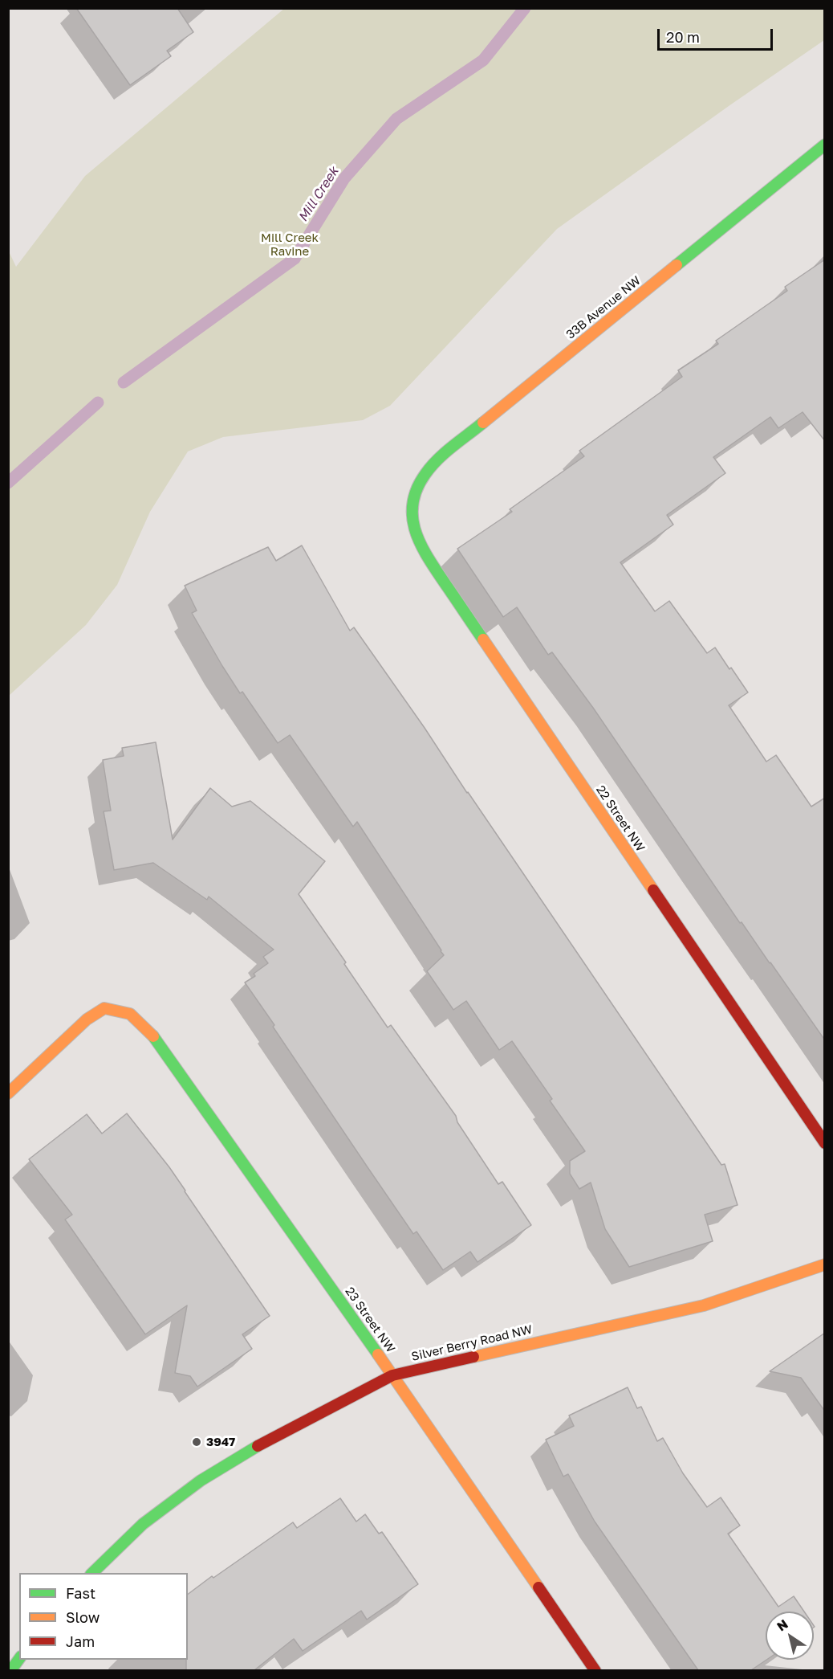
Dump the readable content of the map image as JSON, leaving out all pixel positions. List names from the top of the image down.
{
  "streets": {
    "street": [
      "33B Avenue NW",
      "22 Street NW",
      "23 Street NW",
      "Silver Berry Road NW"
    ]
  },
  "crossings": [
    ["33B Avenue NW", "22 Street NW"],
    ["23 Street NW", "Silver Berry Road NW"]
  ],
  "water": ["Mill Creek"],
  "parks": ["Mill Creek Ravine"],
  "places": ["3947"],
  "legend": ["Fast", "Slow", "Jam"],
  "scale_bar": "20 m",
  "north": "top left"
}
